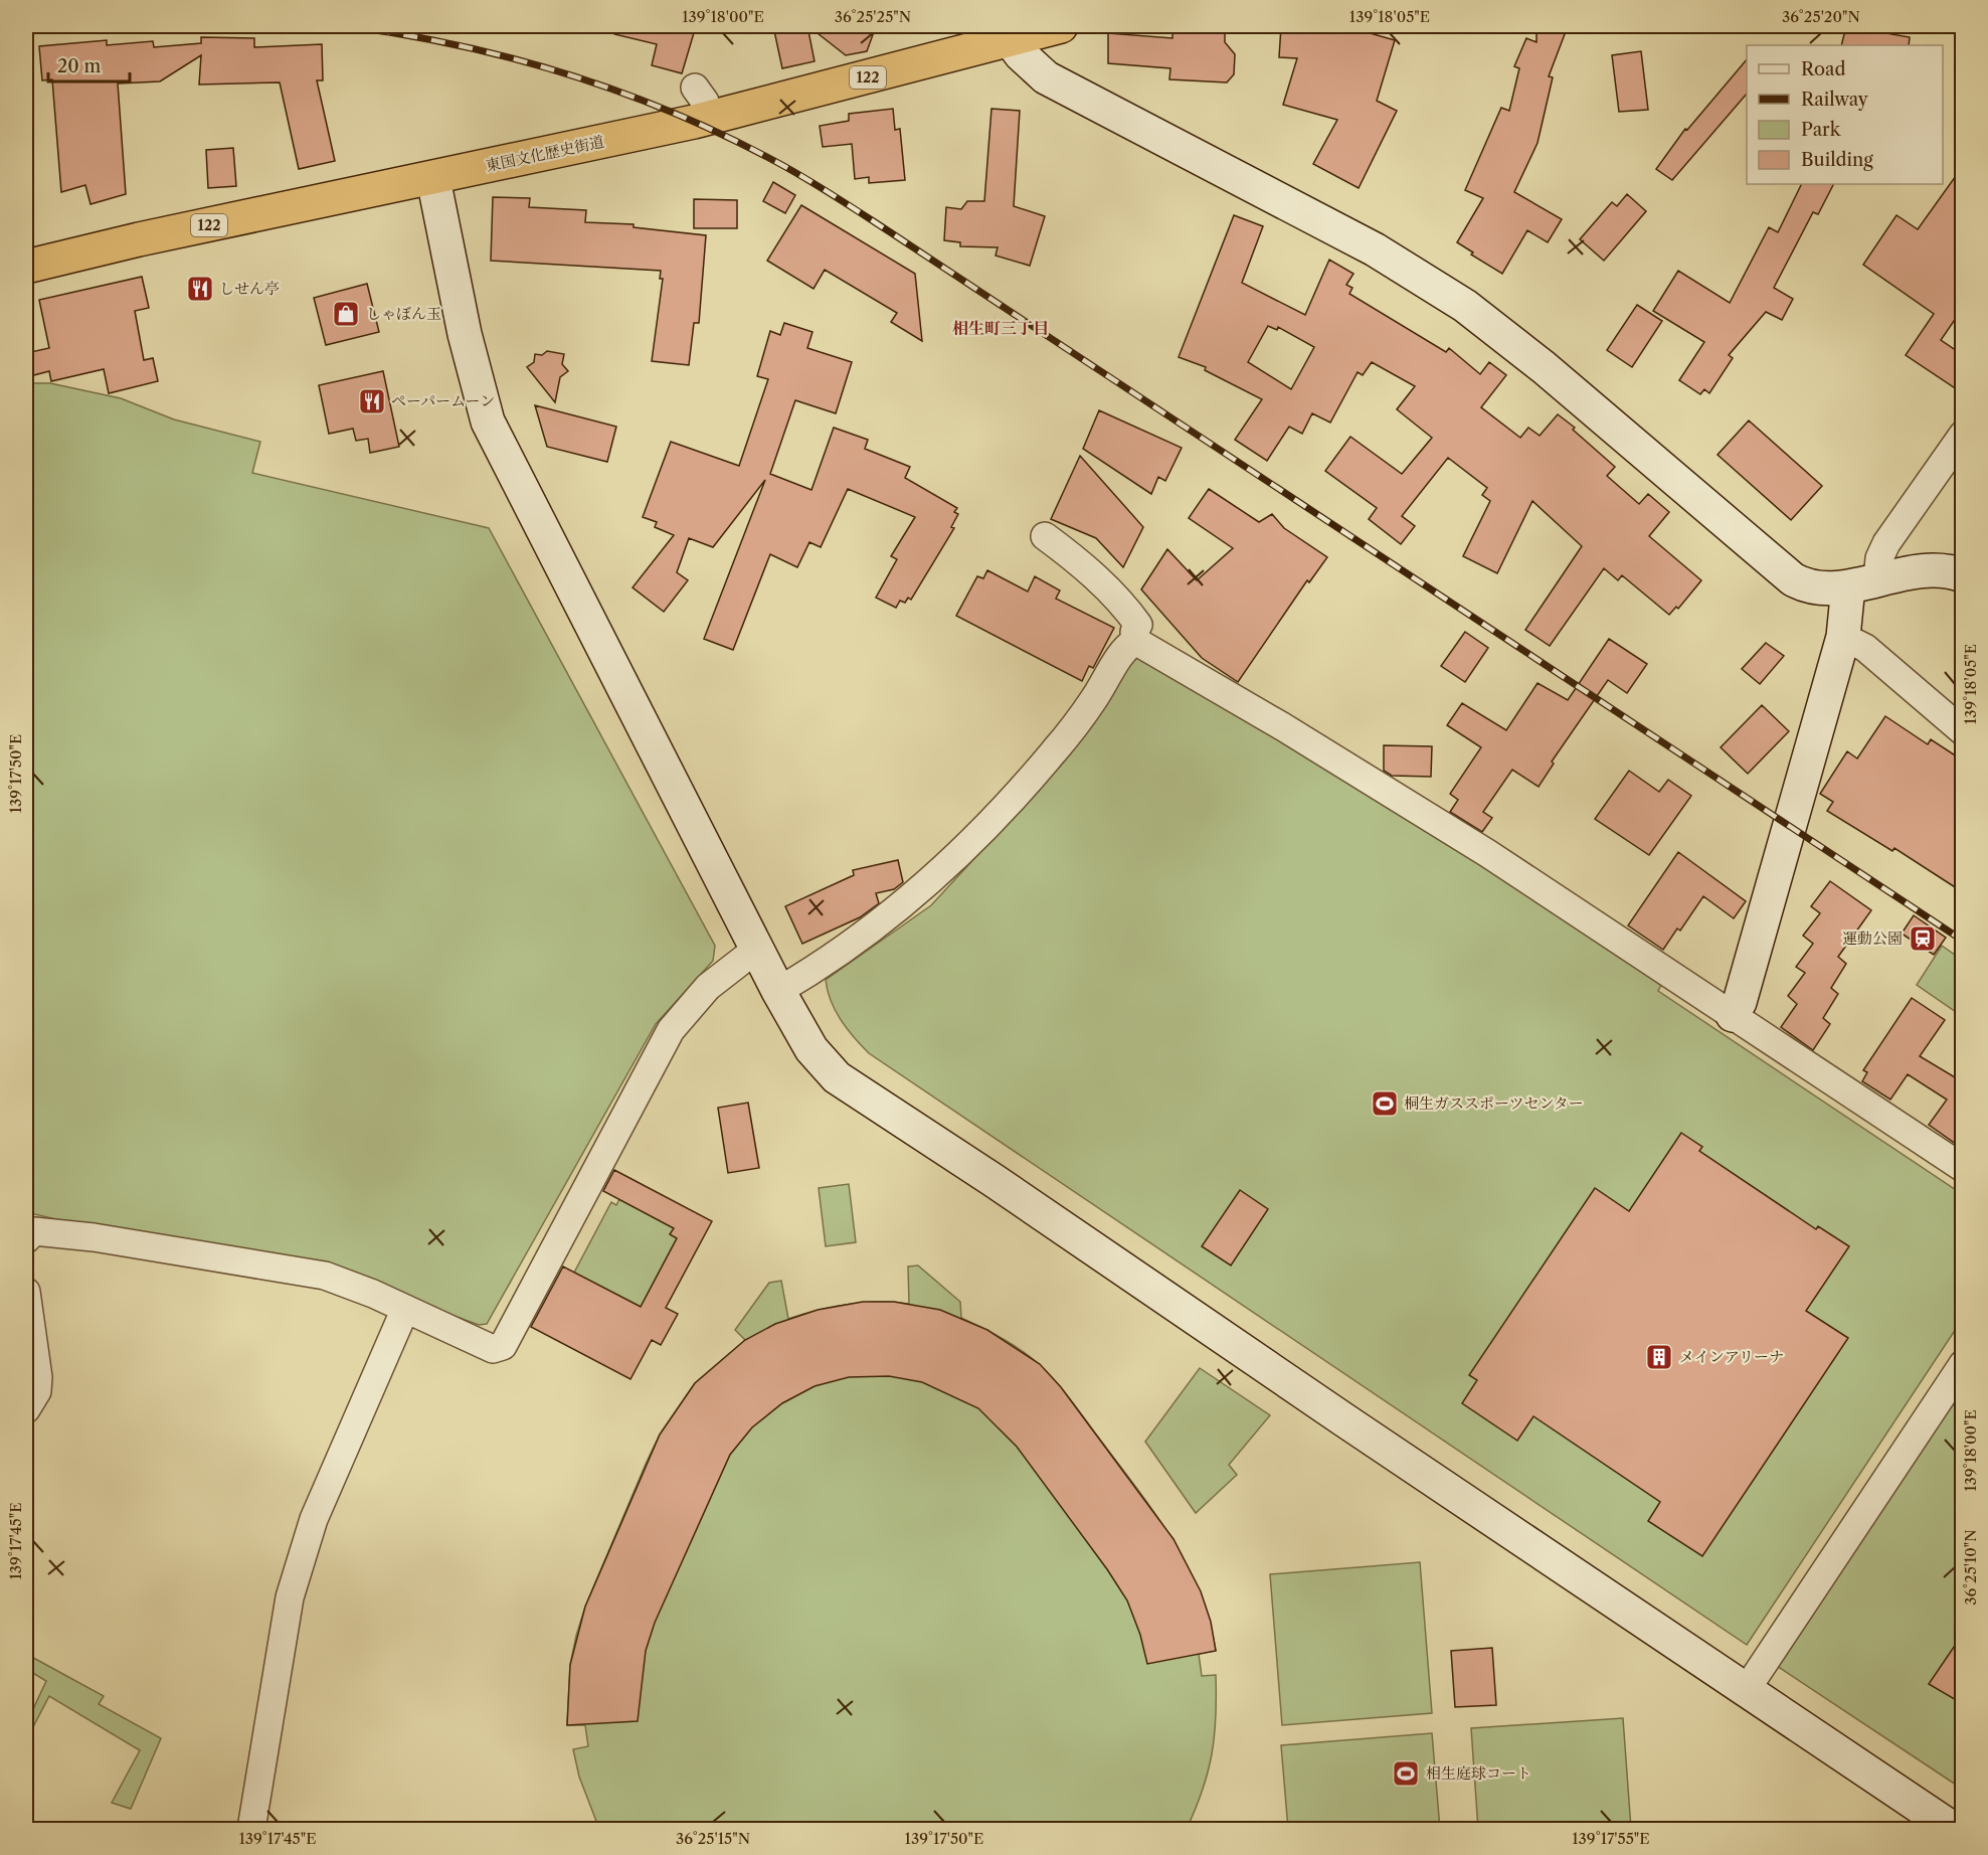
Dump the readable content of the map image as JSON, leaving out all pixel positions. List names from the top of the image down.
{
  "streets": {
    "highway": ["122", "東国文化歴史街道"]
  },
  "districts": ["相生町三丁目"],
  "places": {
    "restaurant": ["しせん亭", "ペーパームーン"],
    "shop": ["しゃぼん玉"],
    "station": ["運動公園"],
    "sports": ["桐生ガススポーツセンター", "相生庭球コート"],
    "building": ["メインアリーナ"]
  },
  "legend": [
    "Road",
    "Railway",
    "Park",
    "Building"
  ],
  "scale_bar": "20 m",
  "coordinates": [
    "139°18'00\"E",
    "36°25'25\"N",
    "139°18'05\"E",
    "36°25'20\"N",
    "139°17'50\"E",
    "139°17'45\"E",
    "36°25'10\"N",
    "36°25'15\"N",
    "139°17'55\"E"
  ]
}
